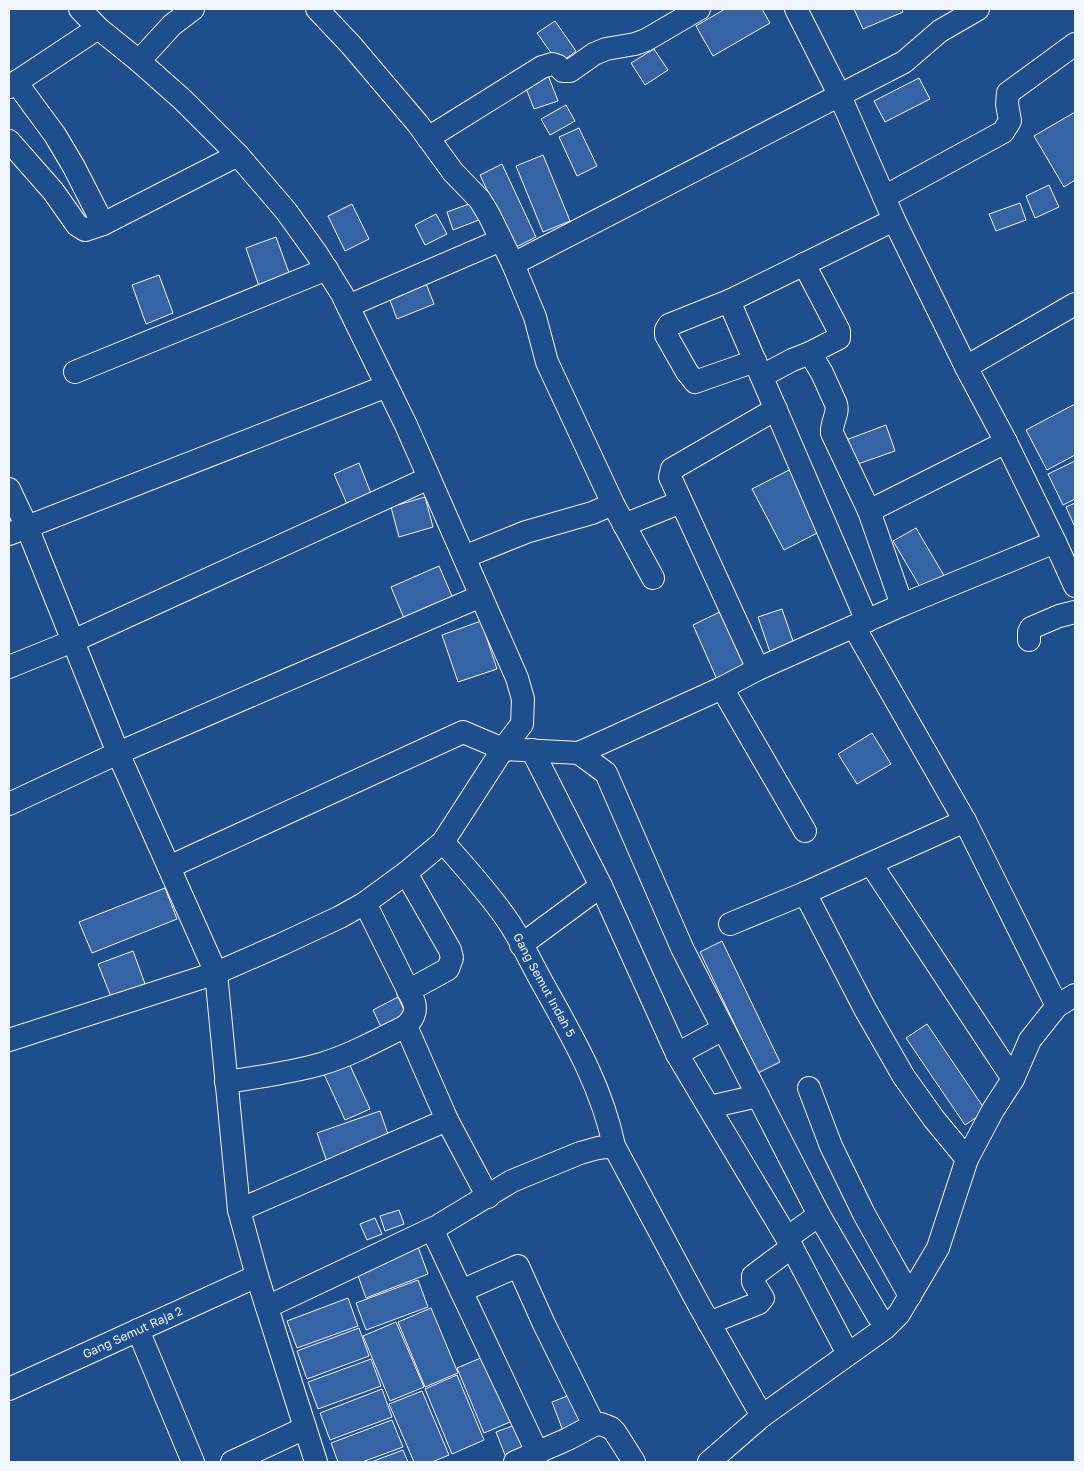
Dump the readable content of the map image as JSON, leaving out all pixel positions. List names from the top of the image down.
{
  "streets": {
    "street": ["Gang Semut Indah 5", "Gang Semut Raja 2"]
  }
}
